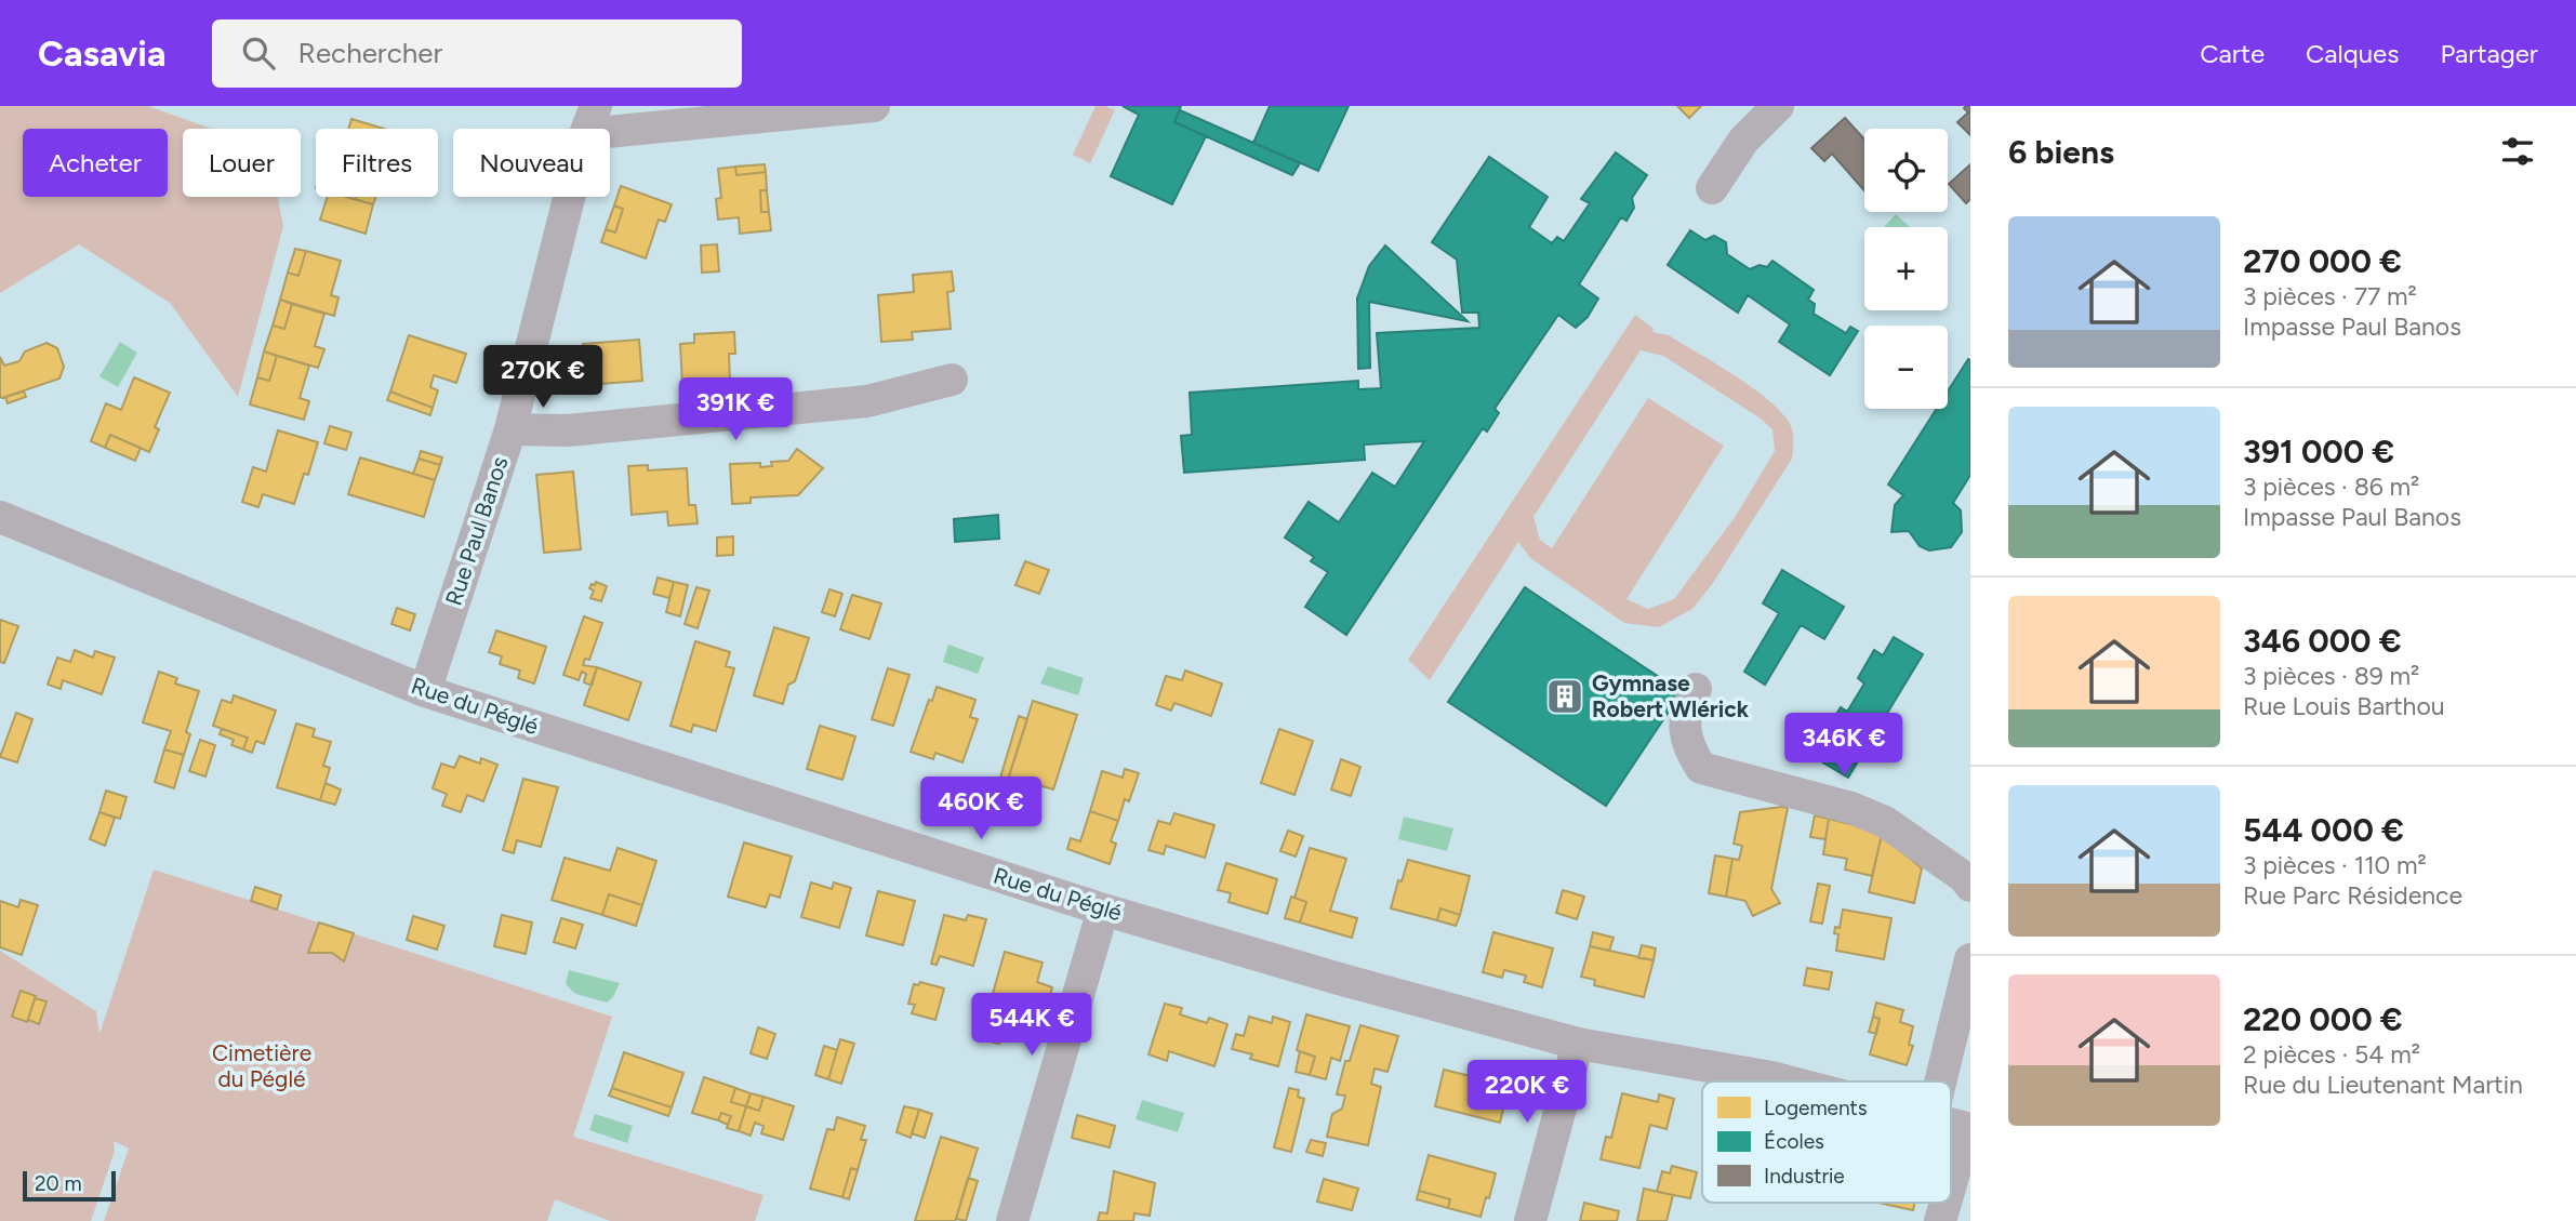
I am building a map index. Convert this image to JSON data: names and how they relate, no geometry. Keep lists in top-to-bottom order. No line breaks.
{"streets":{"street":["Rue Paul Banos","Rue du Péglé"]},"crossings":[["Rue Paul Banos","Rue du Péglé"]],"parks":["Cimetière du Péglé"],"places":{"building":["Gymnase Robert Wlérick"]},"legend":["Logements","Écoles","Industrie"],"scale_bar":"20 m","page":{"header":"Casavia","search":"Rechercher","nav":["Carte","Calques","Partager"],"heading":"6 biens","map_buttons":["+","−"],"chip":["Acheter","Louer","Filtres","Nouveau"],"list":[{"name":"270 000 €","note":"3 pièces · 77 m² · Impasse Paul Banos"},{"name":"391 000 €","note":"3 pièces · 86 m² · Impasse Paul Banos"},{"name":"346 000 €","note":"3 pièces · 89 m² · Rue Louis Barthou"},{"name":"544 000 €","note":"3 pièces · 110 m² · Rue Parc Résidence"},{"name":"220 000 €","note":"2 pièces · 54 m² · Rue du Lieutenant Martin"}],"price":["270K €","391K €","346K €","460K €","544K €","220K €"],"scale":"20 m"}}
